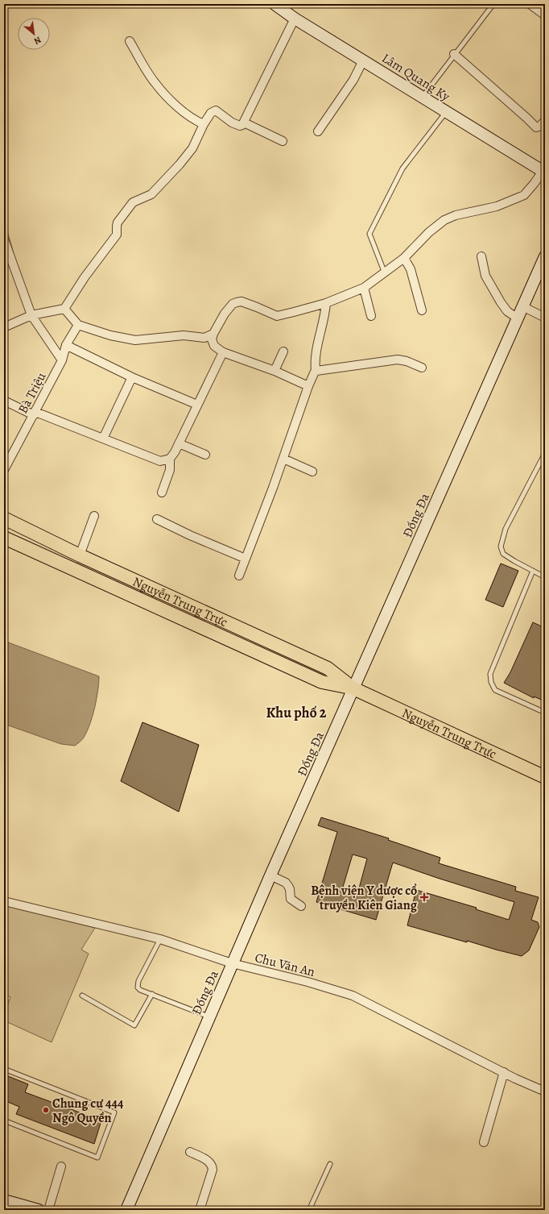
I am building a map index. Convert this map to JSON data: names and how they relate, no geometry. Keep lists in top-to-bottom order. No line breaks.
{"streets":{"main road":["Nguyễn Trung Trực"],"street":["Lâm Quang Ky","Bà Triệu","Đống Đa","Chu Văn An"]},"crossings":[["Đống Đa","Nguyễn Trung Trực"],["Đống Đa","Chu Văn An"]],"districts":["Khu phố 2"],"places":{"health":["Bệnh viện Y dược cổ truyền Kiên Giang"],"other":["Chung cư 444 Ngô Quyền"]},"north":"bottom right"}
